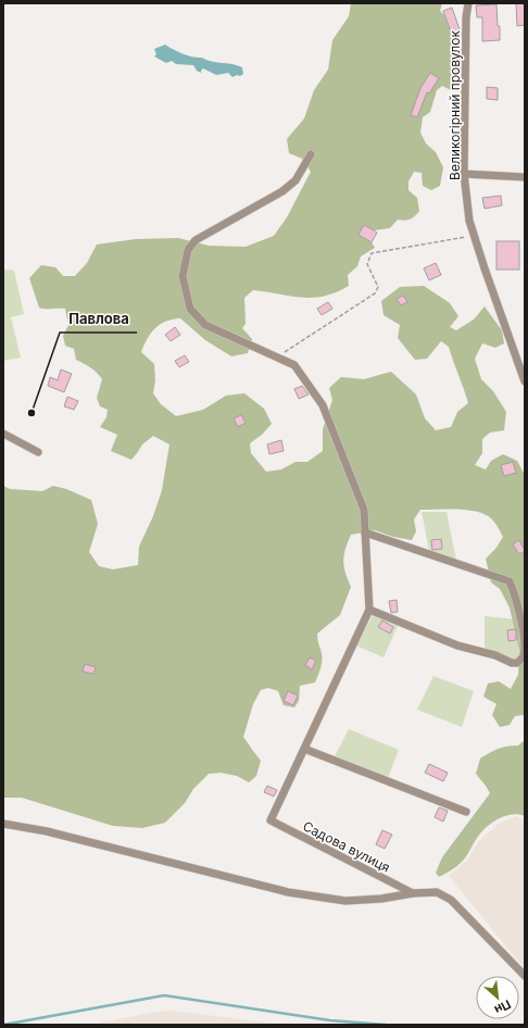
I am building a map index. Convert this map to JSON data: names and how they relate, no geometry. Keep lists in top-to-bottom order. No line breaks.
{"streets":{"street":["Великогірний провулок","Садова вулиця"]},"places":["Павлова"],"north":"bottom right"}
